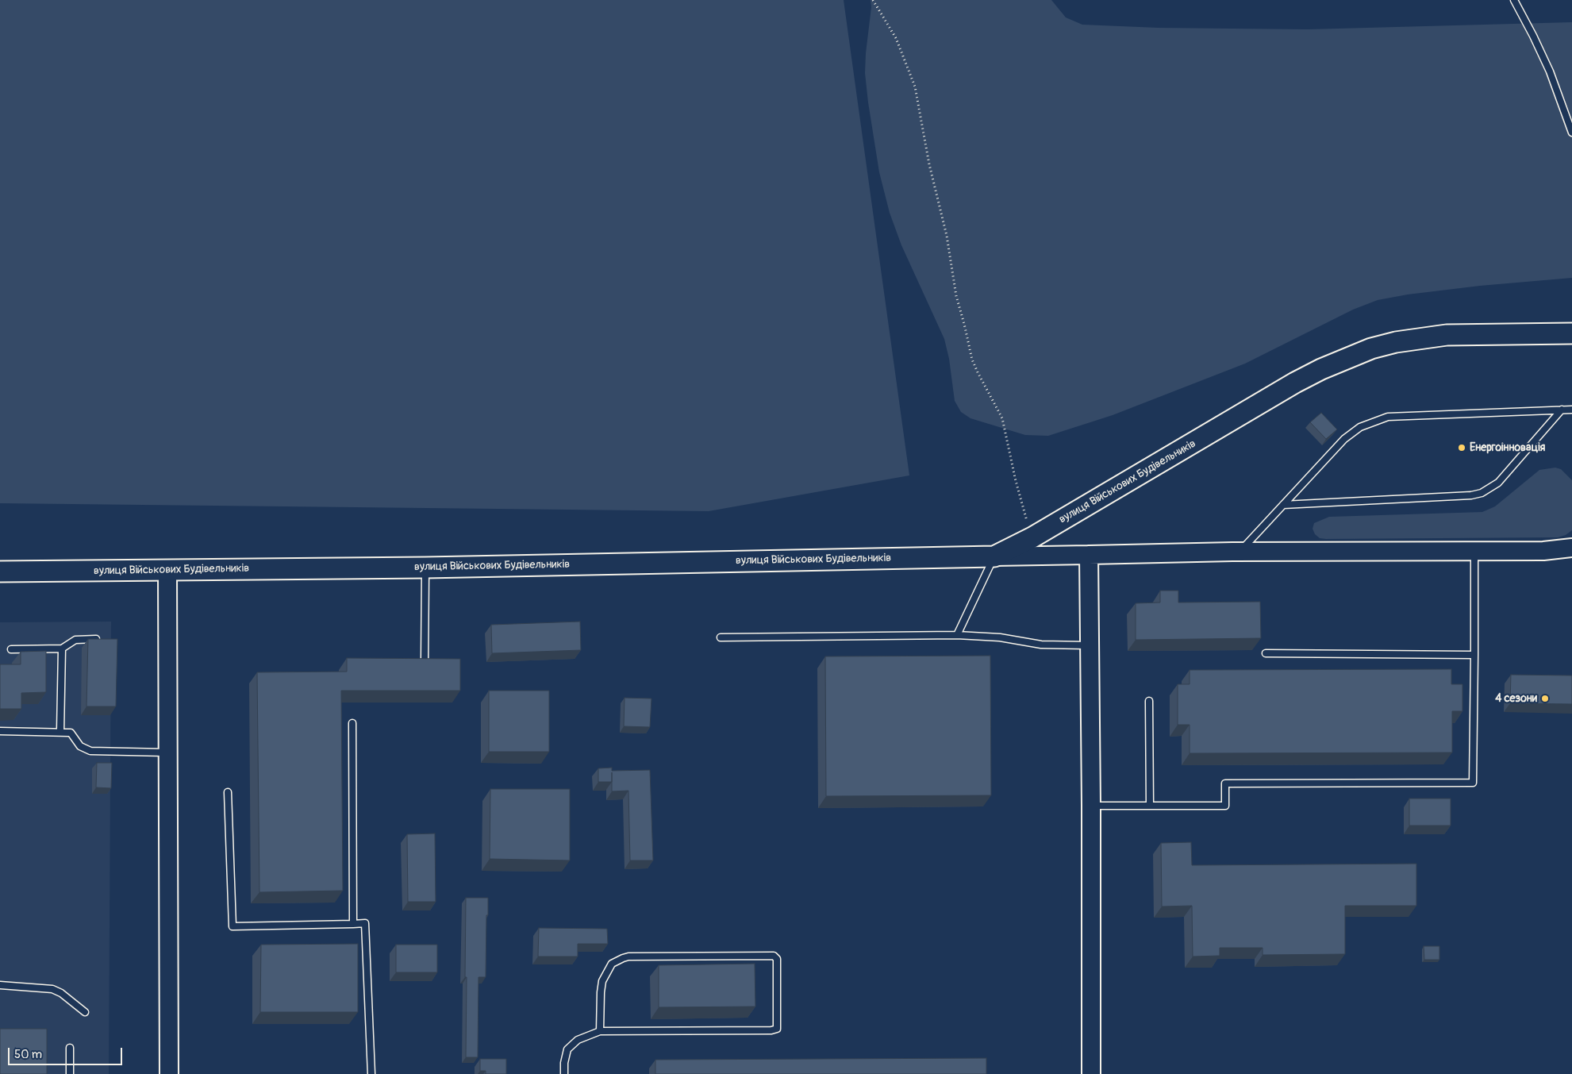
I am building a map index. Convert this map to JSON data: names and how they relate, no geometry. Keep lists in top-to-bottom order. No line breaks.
{"streets":{"main road":["вулиця Військових Будівельників"]},"places":["Енергоінновація","4 сезони"],"scale_bar":"50 m"}
